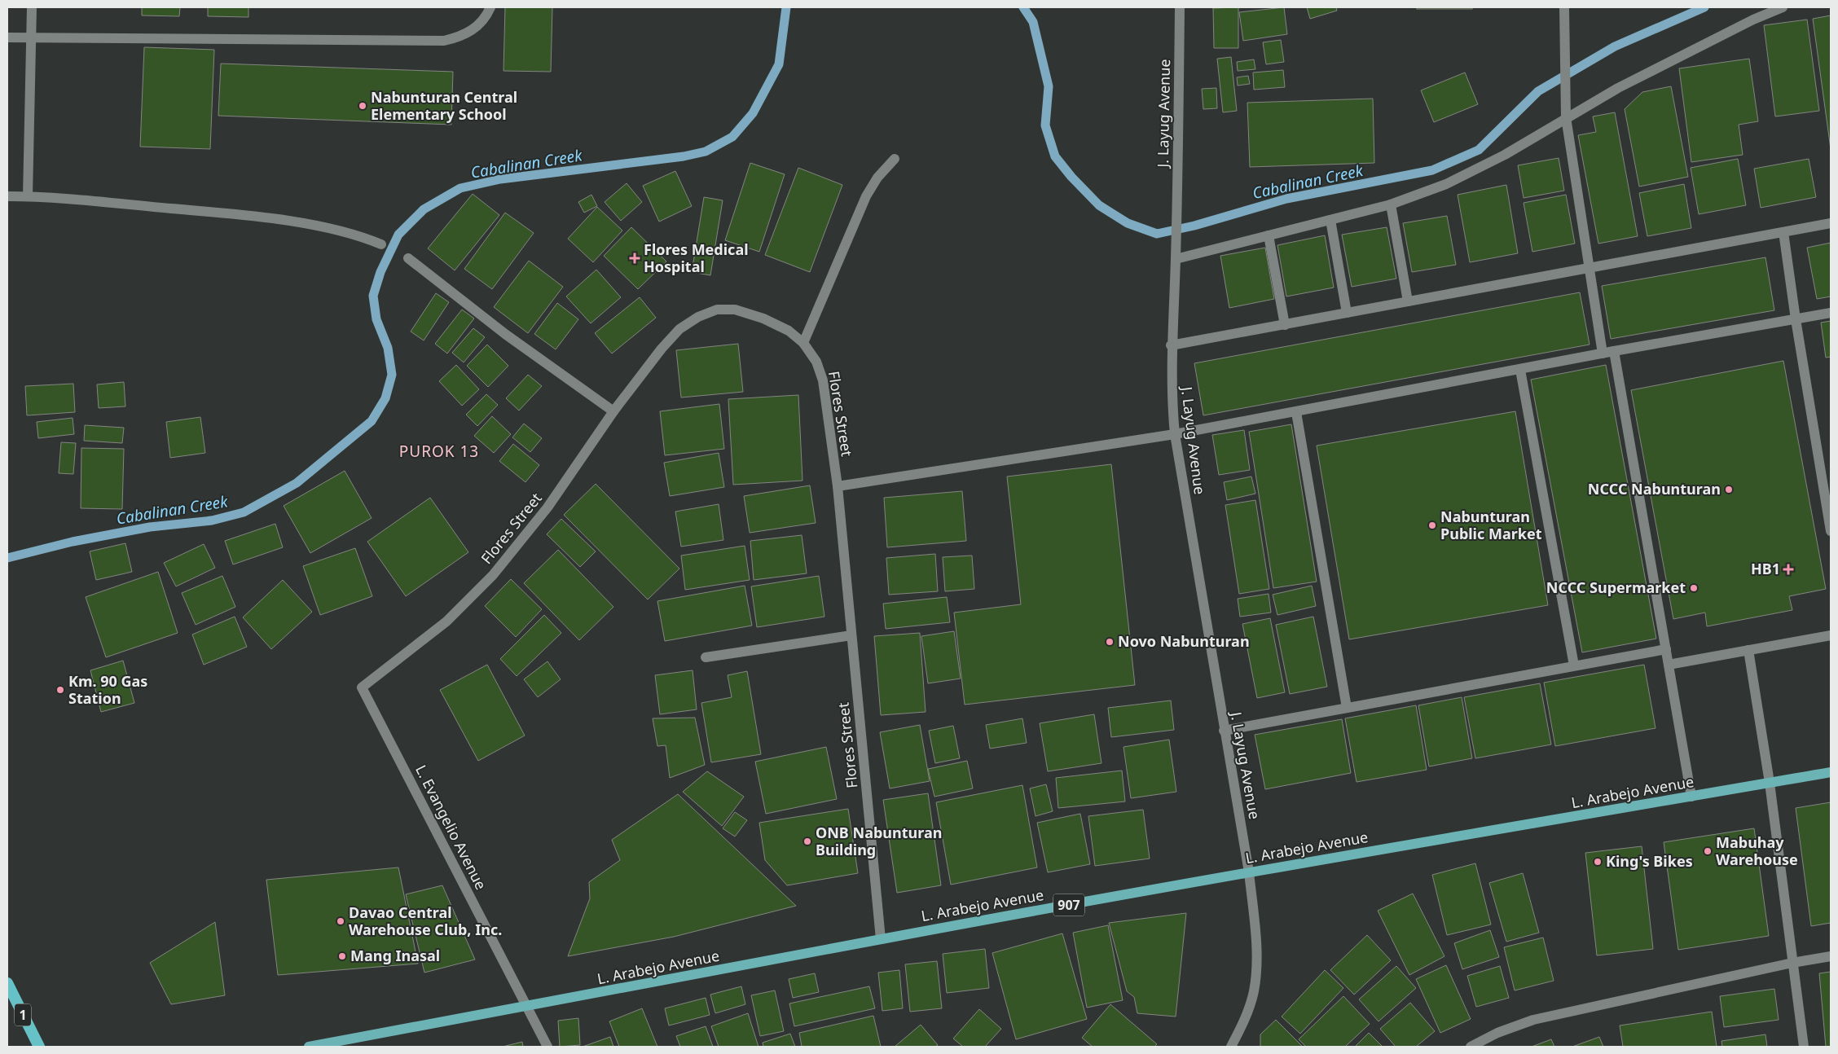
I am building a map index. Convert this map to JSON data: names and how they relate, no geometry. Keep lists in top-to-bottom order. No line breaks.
{"streets":{"highway":["1"],"main road":["L. Arabejo Avenue","907"],"street":["J. Layug Avenue","Flores Street","L. Evangelio Avenue"]},"crossings":[["J. Layug Avenue","L. Arabejo Avenue"],["Flores Street","L. Arabejo Avenue"],["Flores Street","L. Evangelio Avenue"],["L. Arabejo Avenue","L. Evangelio Avenue"]],"districts":["PUROK 13"],"water":["Cabalinan Creek"],"places":{"other":["Nabunturan Central Elementary School","NCCC Nabunturan","Nabunturan Public Market","NCCC Supermarket","Novo Nabunturan","Km. 90 Gas Station","ONB Nabunturan Building","Mabuhay Warehouse","King's Bikes","Davao Central Warehouse Club, Inc.","Mang Inasal"],"health":["Flores Medical Hospital","HB1"]}}
